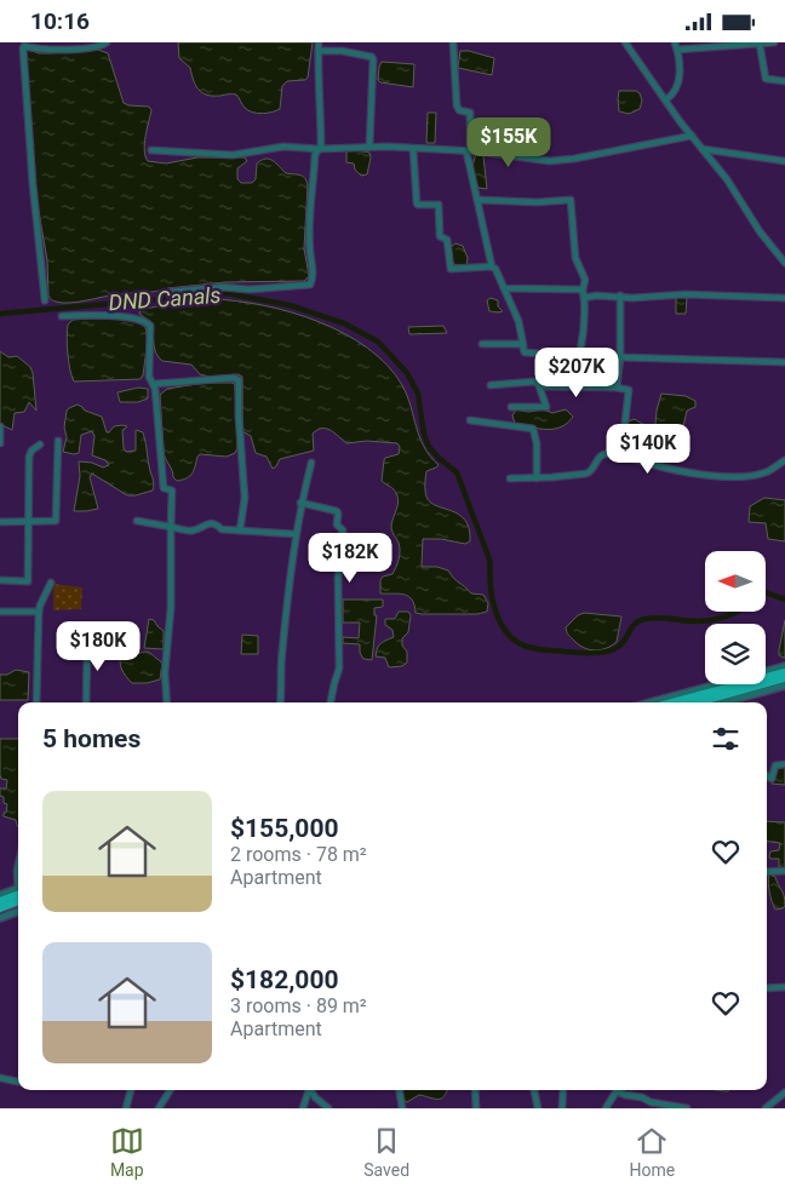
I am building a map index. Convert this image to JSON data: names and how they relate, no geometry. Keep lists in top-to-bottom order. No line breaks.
{"water":["DND Canals"],"north":"left","page":{"status":"10:16","price":["$155K","$207K","$140K","$182K","$180K"],"heading":"5 homes","list":[{"name":"$155,000","note":"2 rooms · 78 m² · Apartment"},{"name":"$182,000","note":"3 rooms · 89 m² · Apartment"}],"tabs":["Map","Saved","Home"]}}
